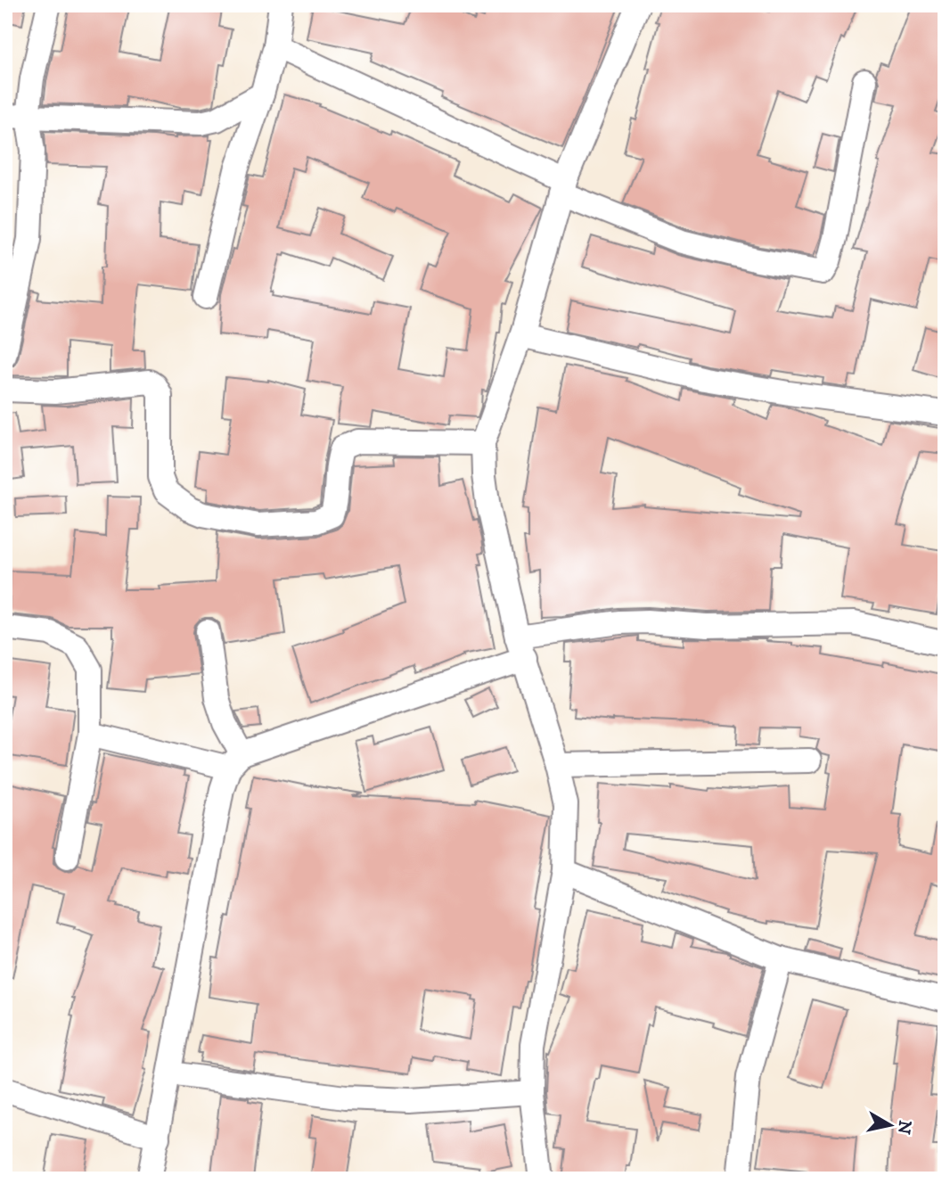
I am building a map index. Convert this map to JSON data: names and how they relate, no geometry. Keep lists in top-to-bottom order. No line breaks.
{"north":"right"}
